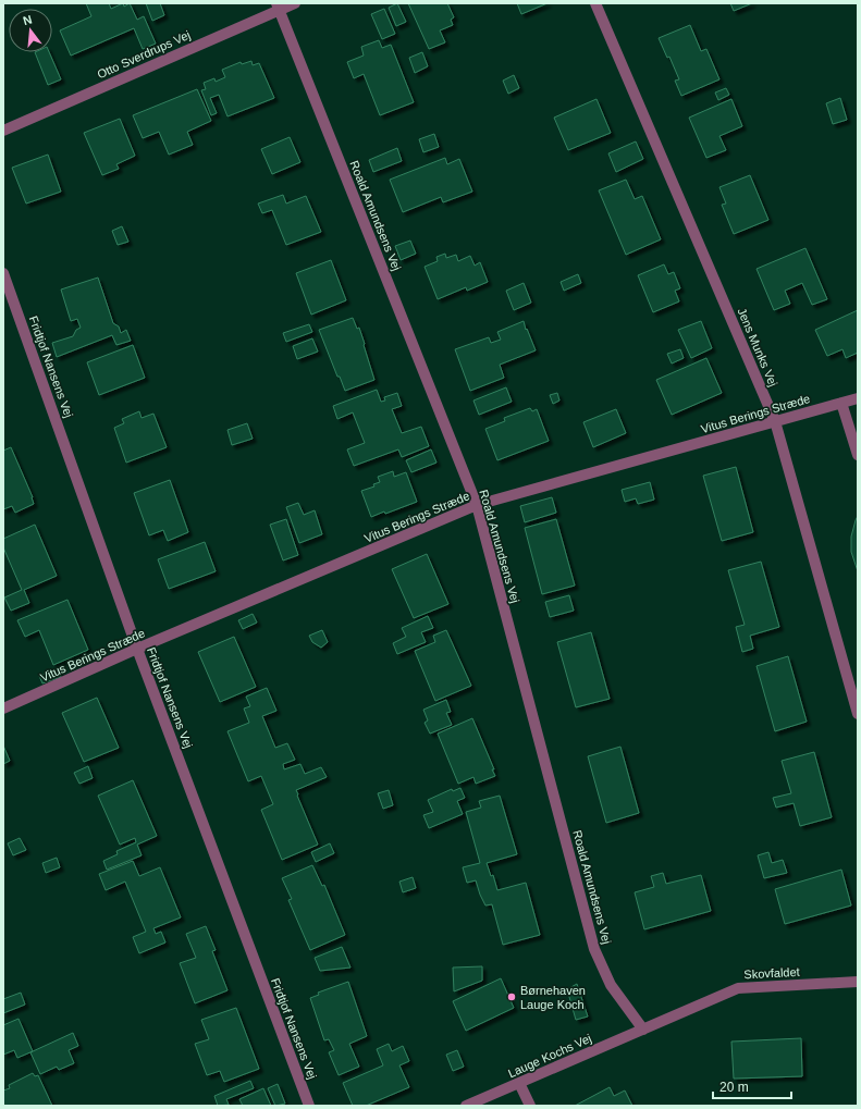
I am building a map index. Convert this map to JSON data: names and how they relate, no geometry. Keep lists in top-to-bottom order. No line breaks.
{"streets":{"street":["Otto Sverdrups Vej","Roald Amundsens Vej","Jens Munks Vej","Fridtjof Nansens Vej","Vitus Berings Stræde","Skovfaldet","Lauge Kochs Vej"]},"crossings":[["Otto Sverdrups Vej","Roald Amundsens Vej"],["Roald Amundsens Vej","Vitus Berings Stræde"],["Roald Amundsens Vej","Skovfaldet"],["Roald Amundsens Vej","Lauge Kochs Vej"],["Jens Munks Vej","Vitus Berings Stræde"],["Fridtjof Nansens Vej","Vitus Berings Stræde"],["Skovfaldet","Lauge Kochs Vej"]],"places":["Børnehaven Lauge Koch"],"scale_bar":"20 m","north":"top"}
